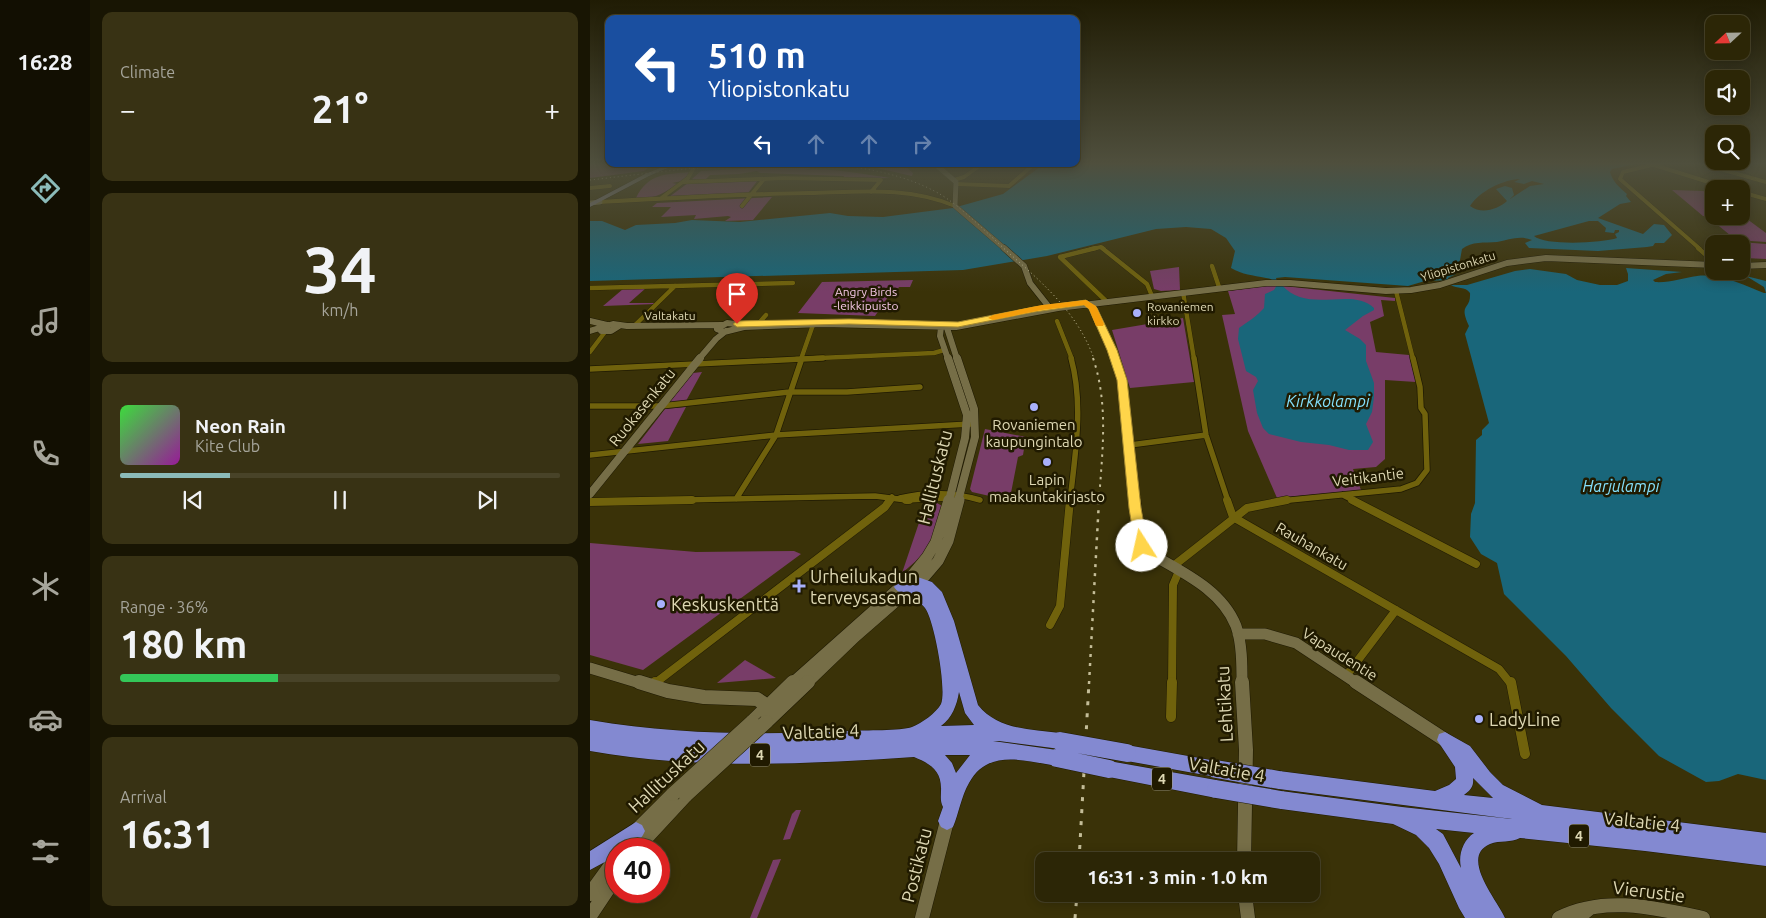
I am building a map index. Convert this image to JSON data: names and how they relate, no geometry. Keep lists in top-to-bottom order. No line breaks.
{"streets":{"highway":["Valtatie 4","4"],"street":["Yliopistonkatu","Valtakatu","Ruokasenkatu","Hallituskatu","Veitikantie","Rauhankatu","Vapaudentie","Lehtikatu","Postikatu","Vierustie"]},"crossings":[["Yliopistonkatu","Valtakatu"],["Yliopistonkatu","Veitikantie"],["Valtakatu","Ruokasenkatu"],["Valtakatu","Hallituskatu"],["Veitikantie","Rauhankatu"],["Vapaudentie","Lehtikatu"]],"water":["Kirkkolampi","Harjulampi"],"parks":["Angry Birds -leikkipuisto"],"places":{"other":["Rovaniemen kirkko","Rovaniemen kaupungintalo","Lapin maakuntakirjasto","Keskuskenttä","LadyLine"],"health":["Urheilukadun terveysasema"]},"north":"left","page":{"tabs":"16:28","tile":["Climate",["34","km/h"],["Range · 36%","180 km"],["Arrival","16:31"]],"map_buttons":["+","−"],"turn":["510 m","Yliopistonkatu"],"heat":["−","21°","+"],"song":["Neon Rain","Kite Club"],"limit":"40","trip":"16:31 · 3 min · 1.0 km"}}
